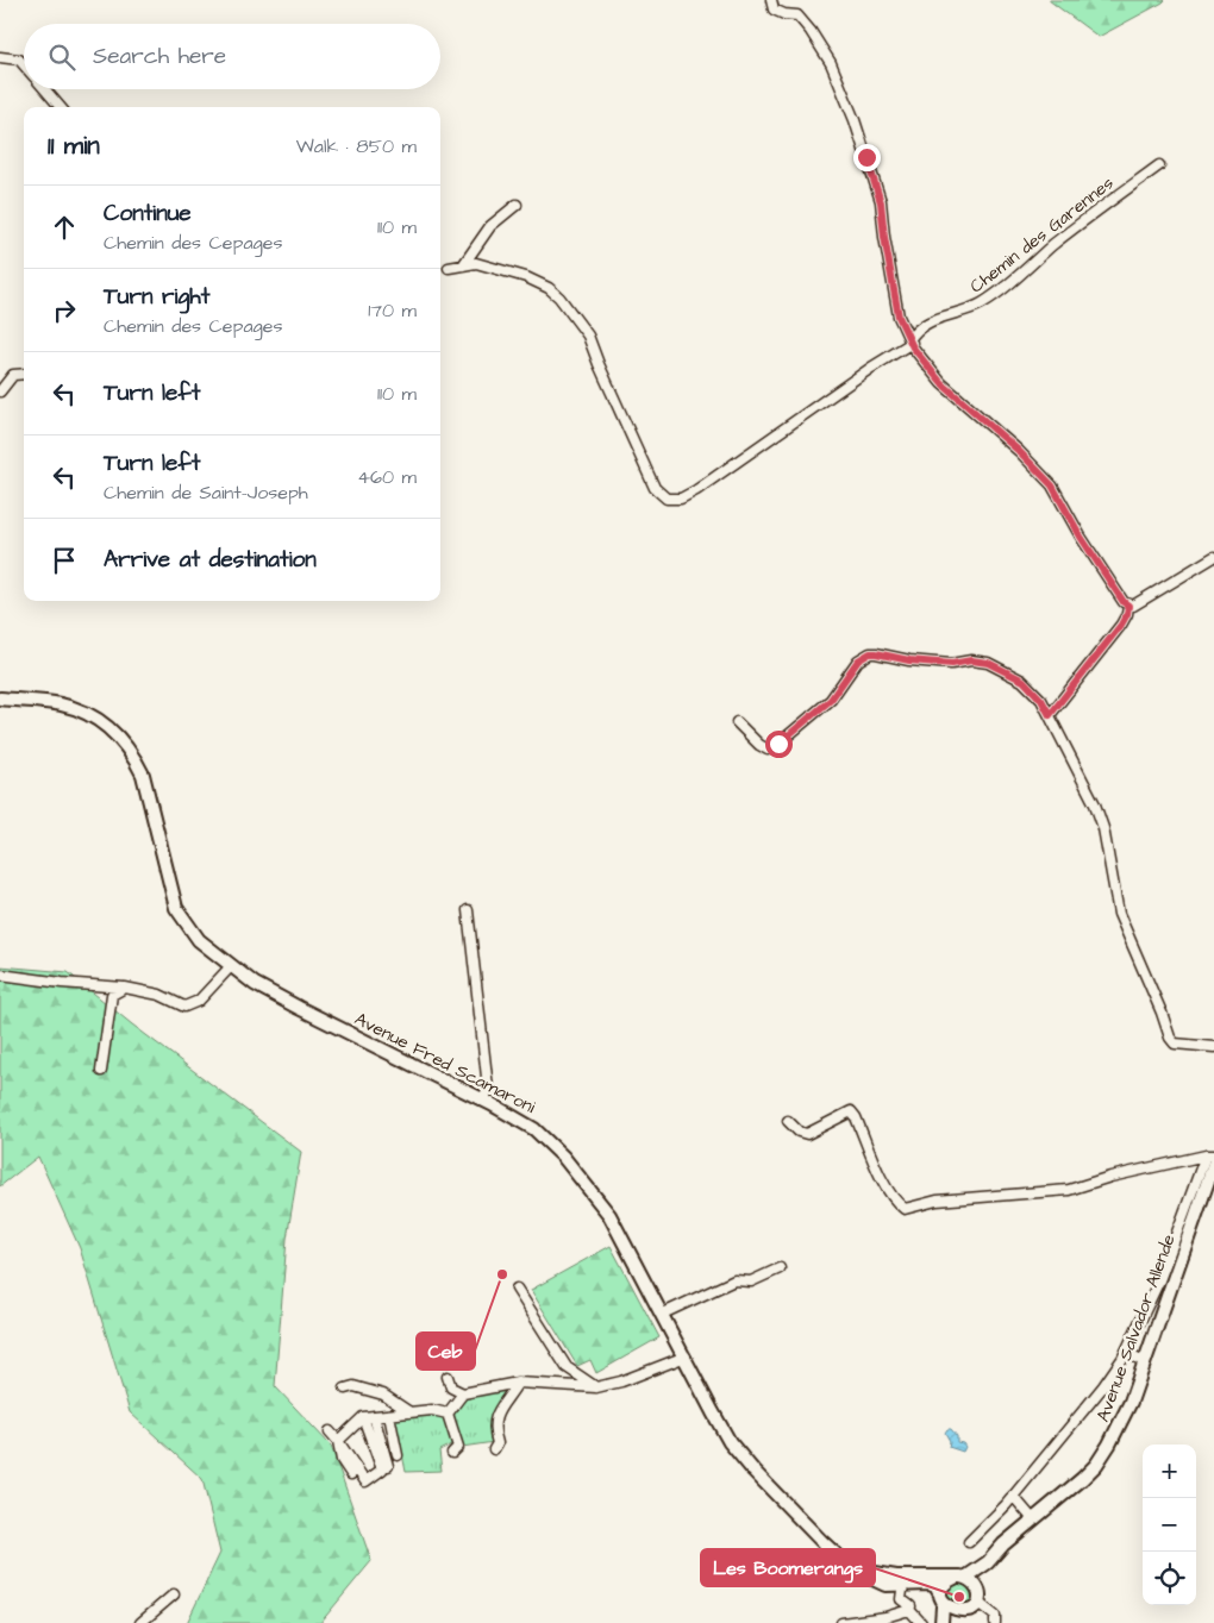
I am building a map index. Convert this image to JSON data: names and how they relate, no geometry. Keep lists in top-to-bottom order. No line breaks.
{"streets":{"main road":["Avenue Fred Scamaroni","Avenue Salvador Allende"],"street":["Chemin des Garennes"]},"crossings":[["Avenue Fred Scamaroni","Avenue Salvador Allende"]],"places":["Ceb","Les Boomerangs"],"page":{"search":"Search here","heading":["11 min","Walk · 850 m"],"list":[["Continue","Chemin des Cepages","110 m"],["Turn right","Chemin des Cepages","170 m"],["Turn left","110 m"],["Turn left","Chemin de Saint-Joseph","460 m"],"Arrive at destination"],"map_buttons":["+","−"]}}
